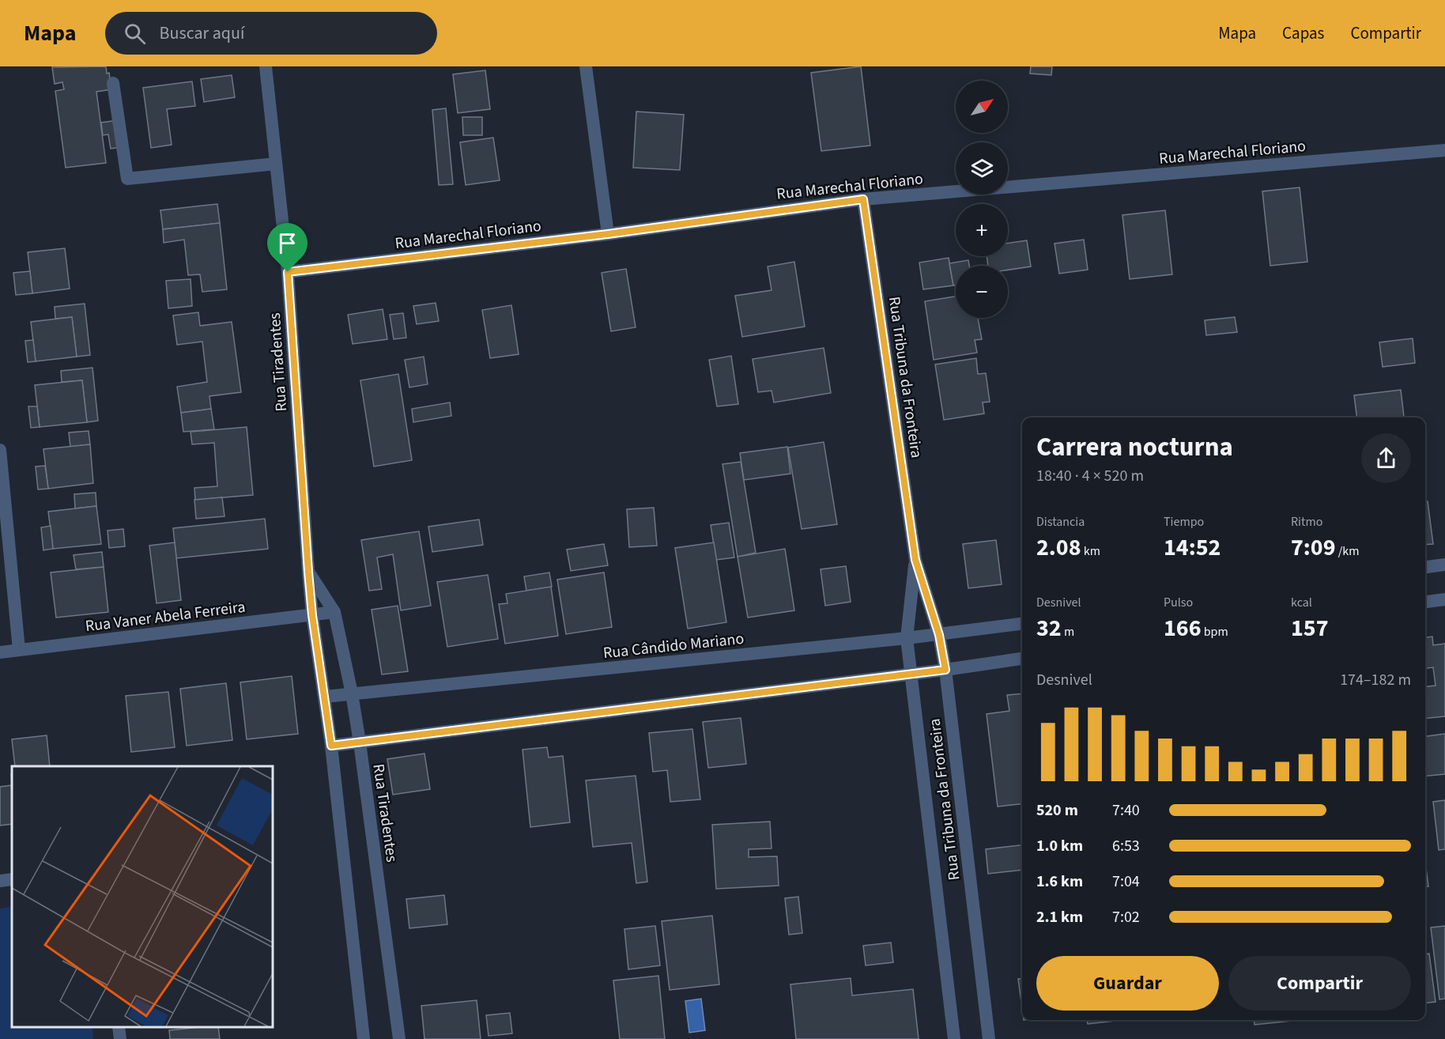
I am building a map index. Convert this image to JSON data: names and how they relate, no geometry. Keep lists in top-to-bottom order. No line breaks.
{"streets":{"street":["Rua Marechal Floriano","Rua Tiradentes","Rua Tribuna da Fronteira","Rua Vaner Abela Ferreira","Rua Cândido Mariano"]},"crossings":[["Rua Marechal Floriano","Rua Tiradentes"],["Rua Marechal Floriano","Rua Tribuna da Fronteira"],["Rua Tiradentes","Rua Vaner Abela Ferreira"],["Rua Tiradentes","Rua Cândido Mariano"],["Rua Tribuna da Fronteira","Rua Cândido Mariano"]],"north":"top right","page":{"header":"Mapa","search":"Buscar aquí","nav":["Mapa","Capas","Compartir"],"map_buttons":["+","−"],"heading":["Carrera nocturna","18:40 · 4 × 520 m"],"stats":[["Distancia","2.08 km"],["Tiempo","14:52"],["Ritmo","7:09 /km"],["Desnivel","32 m"],["Pulso","166 bpm"],["kcal","157"]],"chart":["Desnivel","174–182 m"],"list":[{"name":"520 m","note":"7:40"},{"name":"1.0 km","note":"6:53"},{"name":"1.6 km","note":"7:04"},{"name":"2.1 km","note":"7:02"}],"buttons":["Guardar","Compartir"]}}
